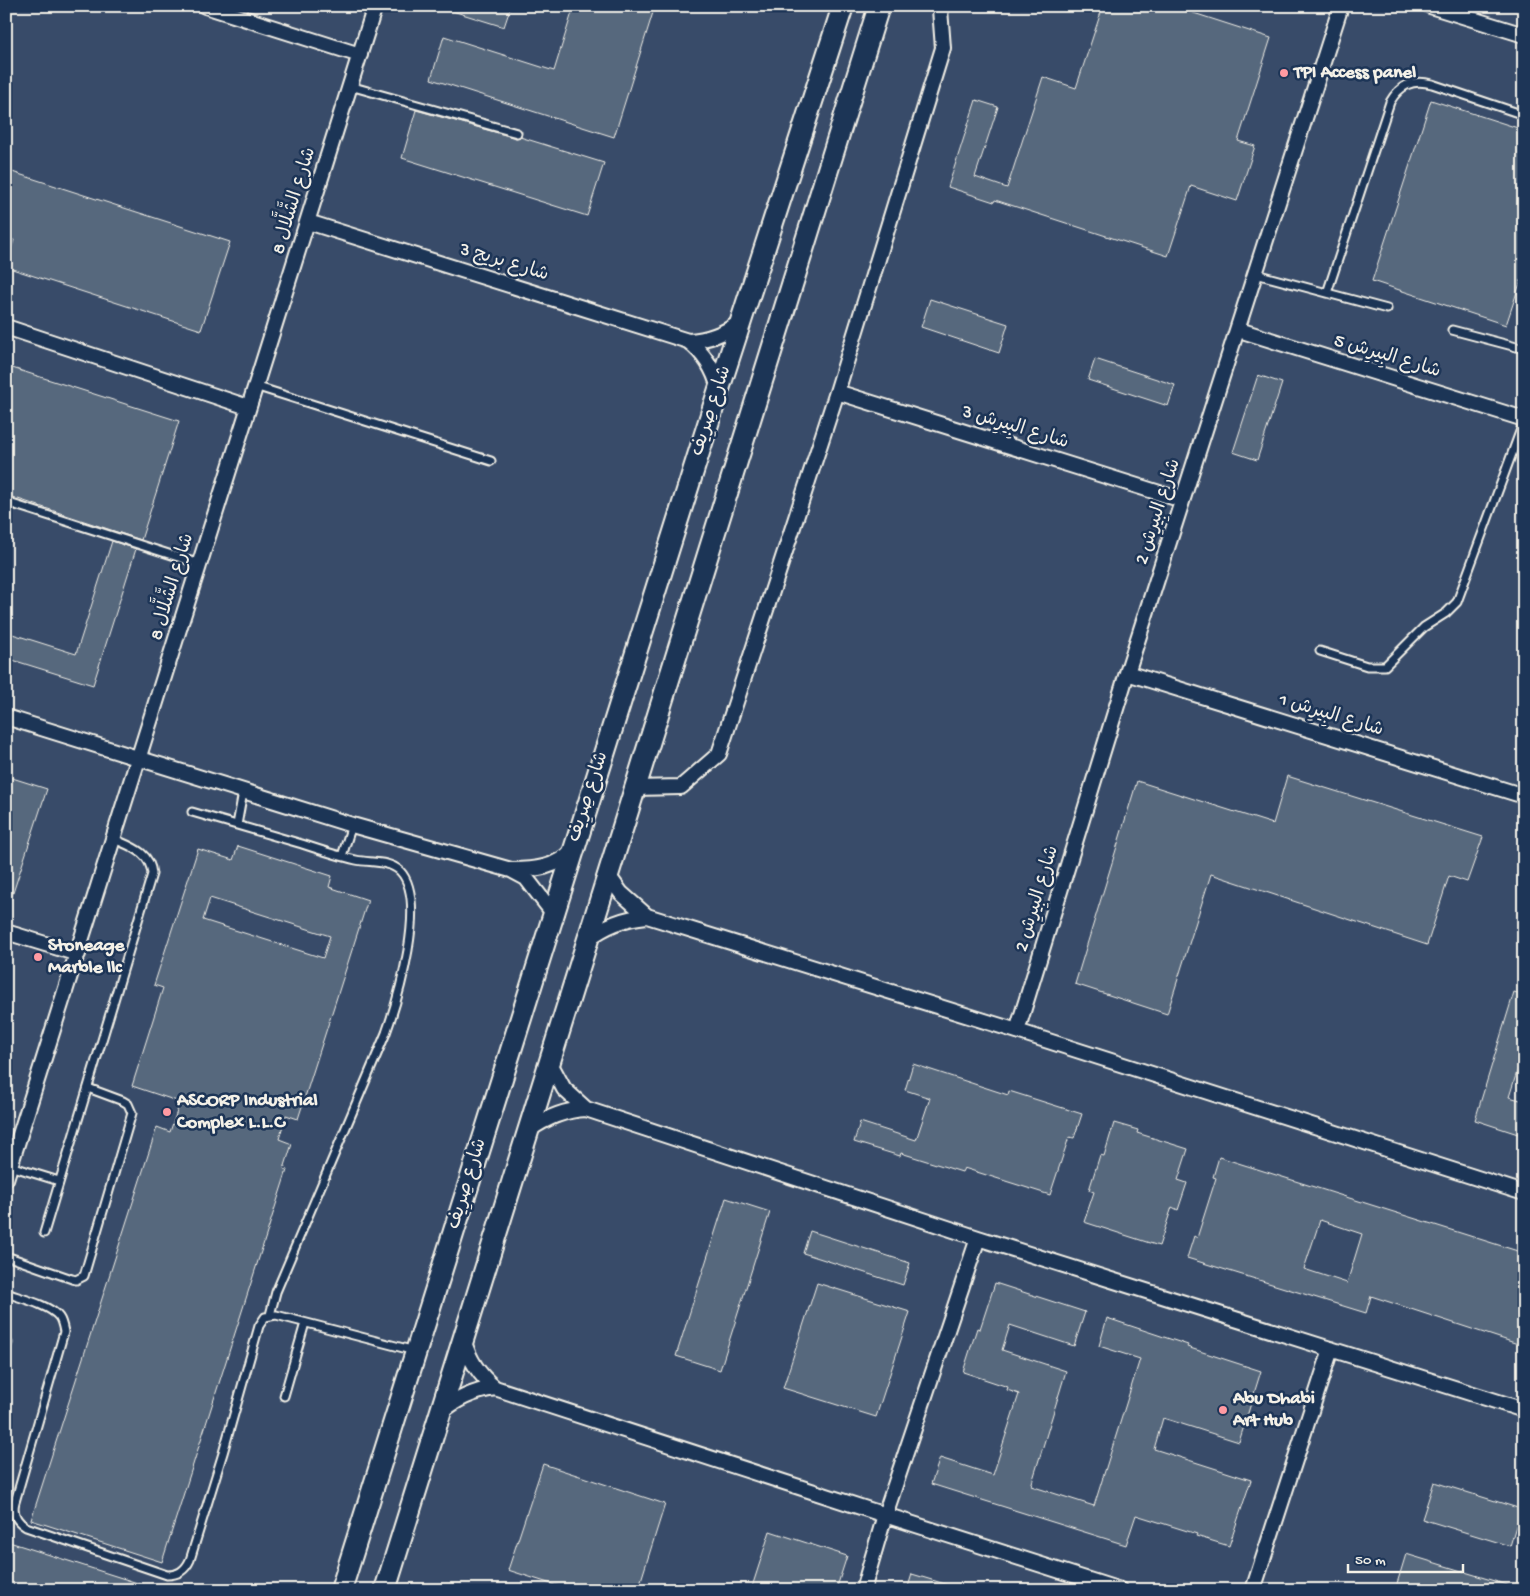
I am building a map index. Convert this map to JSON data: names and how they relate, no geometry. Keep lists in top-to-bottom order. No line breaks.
{"streets":{"main road":["شارع صِرِيف"],"street":["شارع الشَّلَّال 8","شارع بريج 3","شارع البِيرِش 5","شارع البِيرِش 3","شارع البِيرِش 2","شارع البِيرِش 1"]},"crossings":[["شارع الشَّلَّال 8","شارع بريج 3"],["شارع بريج 3","شارع صِرِيف"],["شارع البِيرِش 5","شارع البِيرِش 2"],["شارع البِيرِش 3","شارع البِيرِش 2"],["شارع البِيرِش 2","شارع البِيرِش 1"]],"places":["TPI Access panel","Stoneage Marble llc","ASCORP Industrial Complex L.L.C","Abu Dhabi Art Hub"],"scale_bar":"50 m"}
